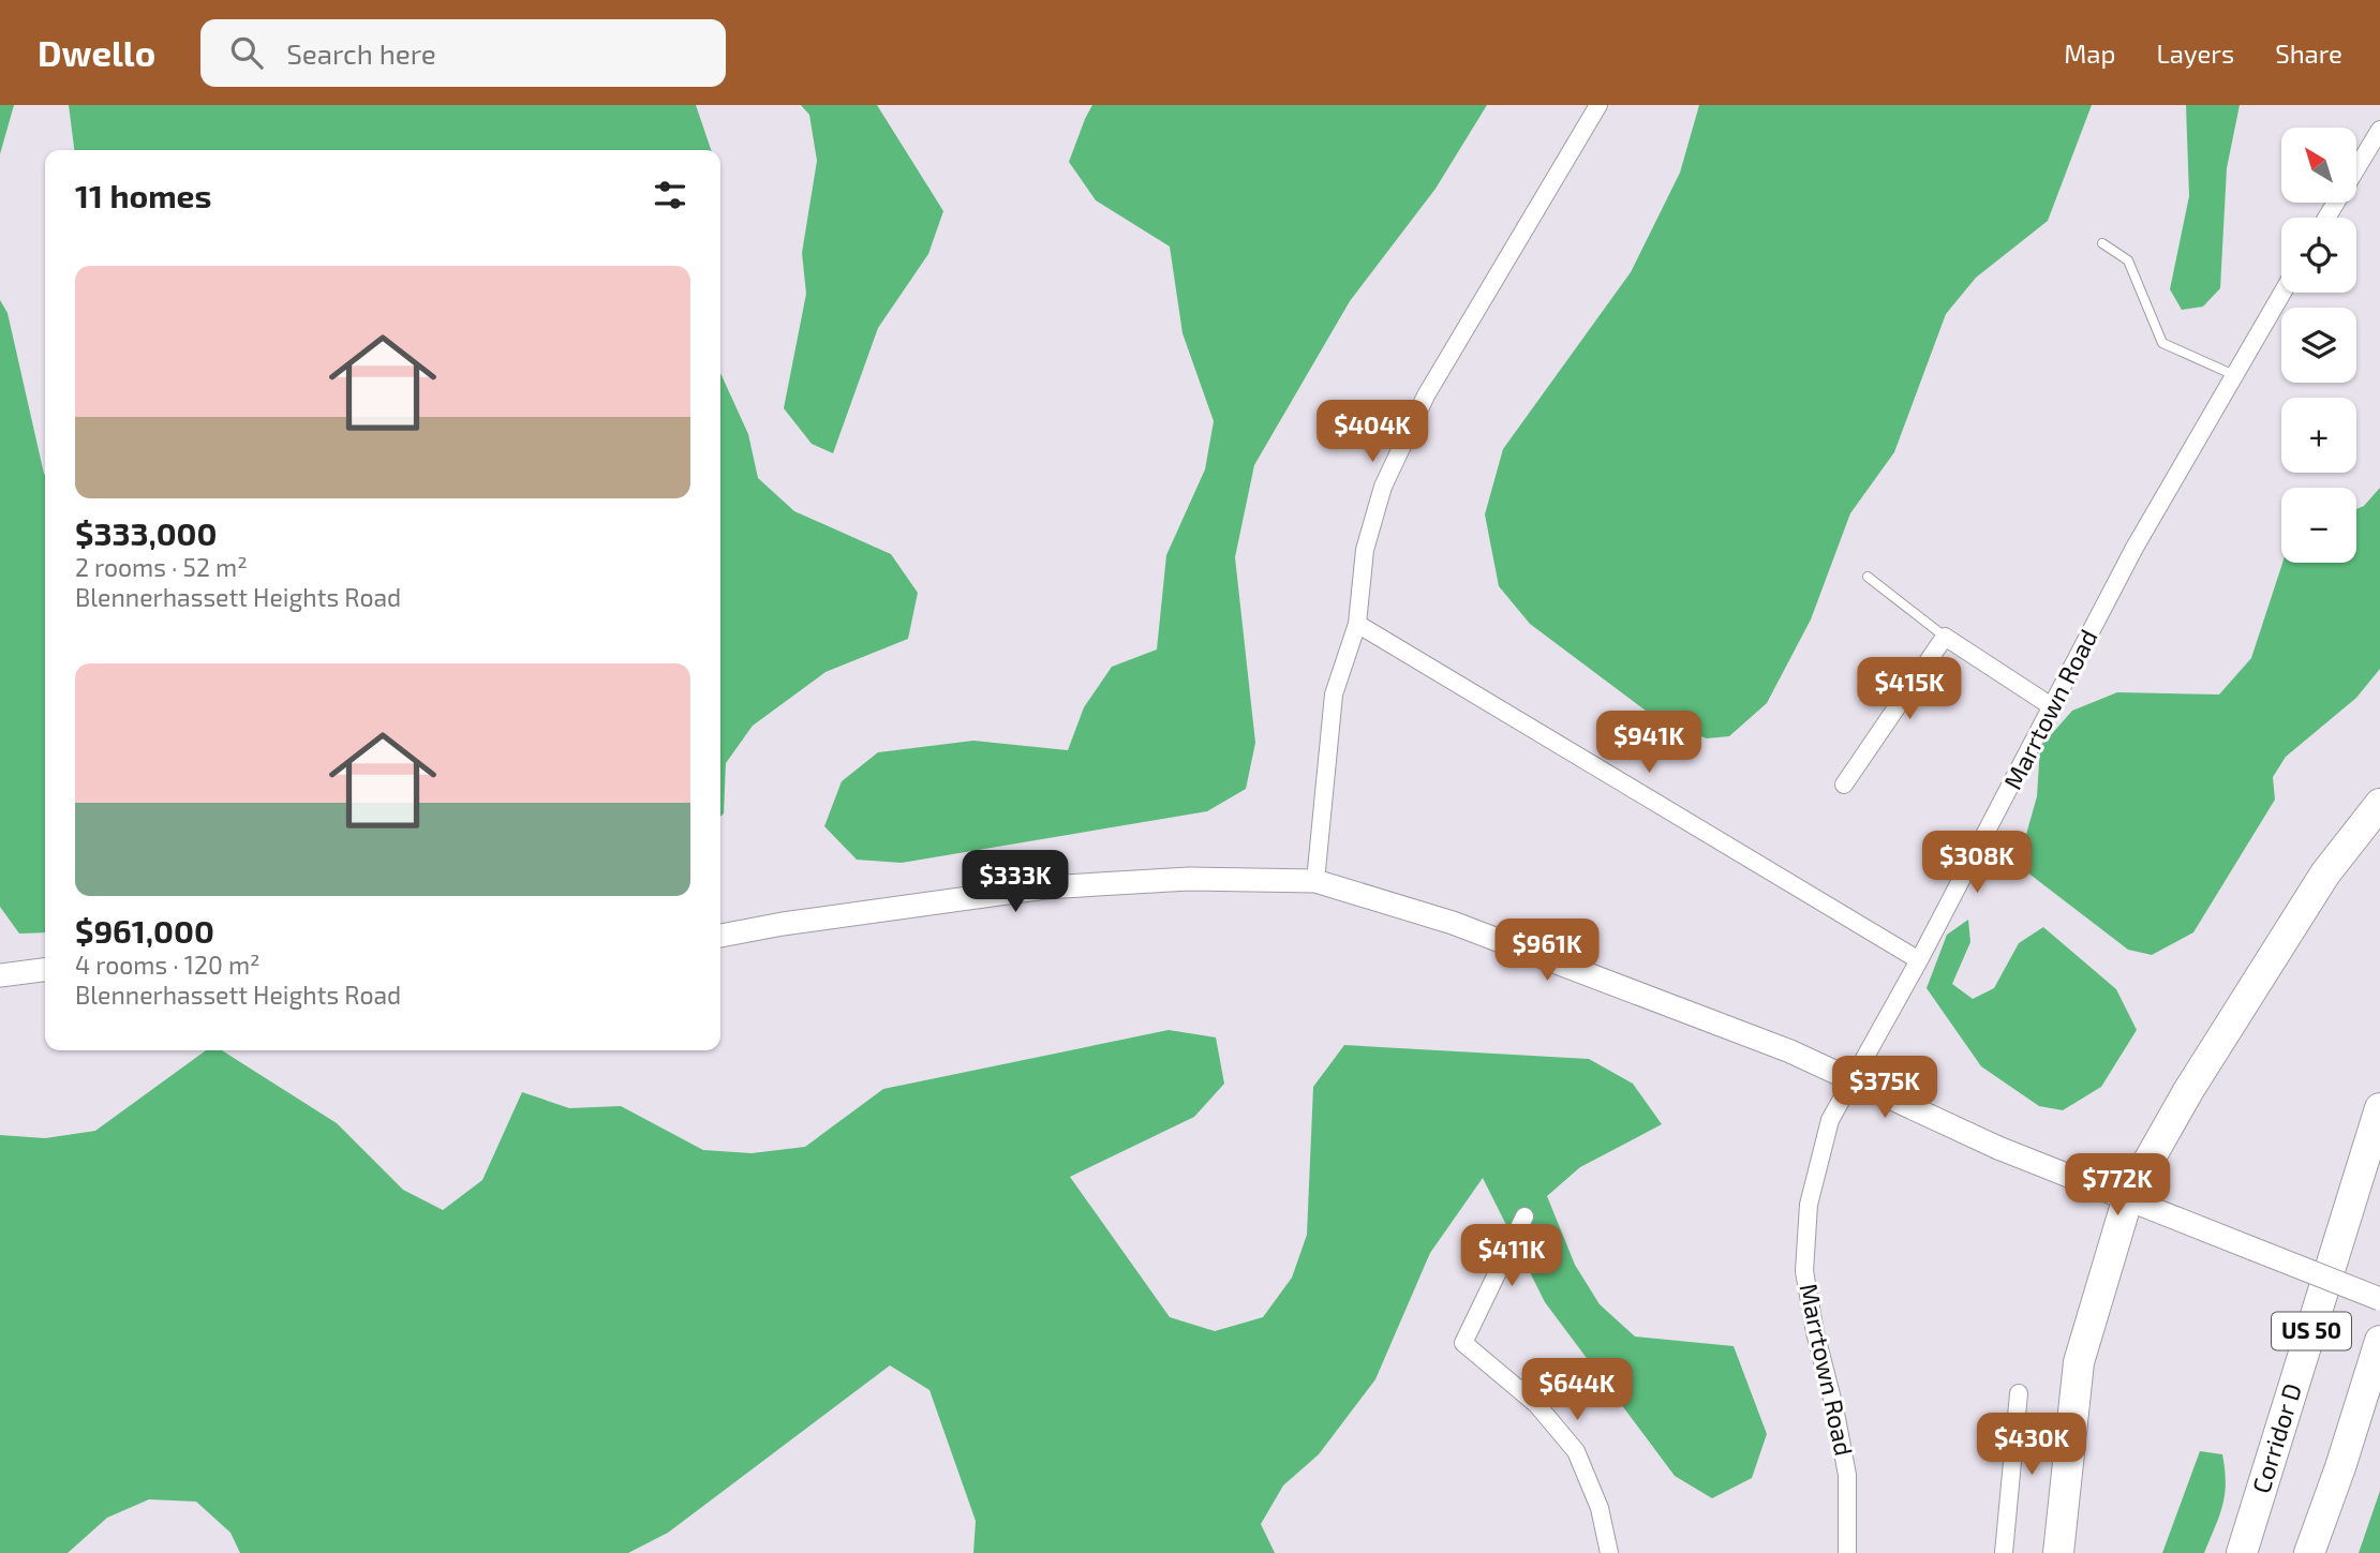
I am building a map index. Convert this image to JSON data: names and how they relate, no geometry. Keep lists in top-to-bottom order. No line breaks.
{"streets":{"highway":["US 50","Corridor D"],"street":["Marrtown Road"]},"north":"top left","page":{"header":"Dwello","search":"Search here","nav":["Map","Layers","Share"],"map_buttons":["+","−"],"heading":"11 homes","list":[{"name":"$333,000","note":"2 rooms · 52 m² · Blennerhassett Heights Road"},{"name":"$961,000","note":"4 rooms · 120 m² · Blennerhassett Heights Road"}],"price":["$404K","$415K","$941K","$308K","$333K","$961K","$375K","$772K","$411K","$644K","$430K"]}}
